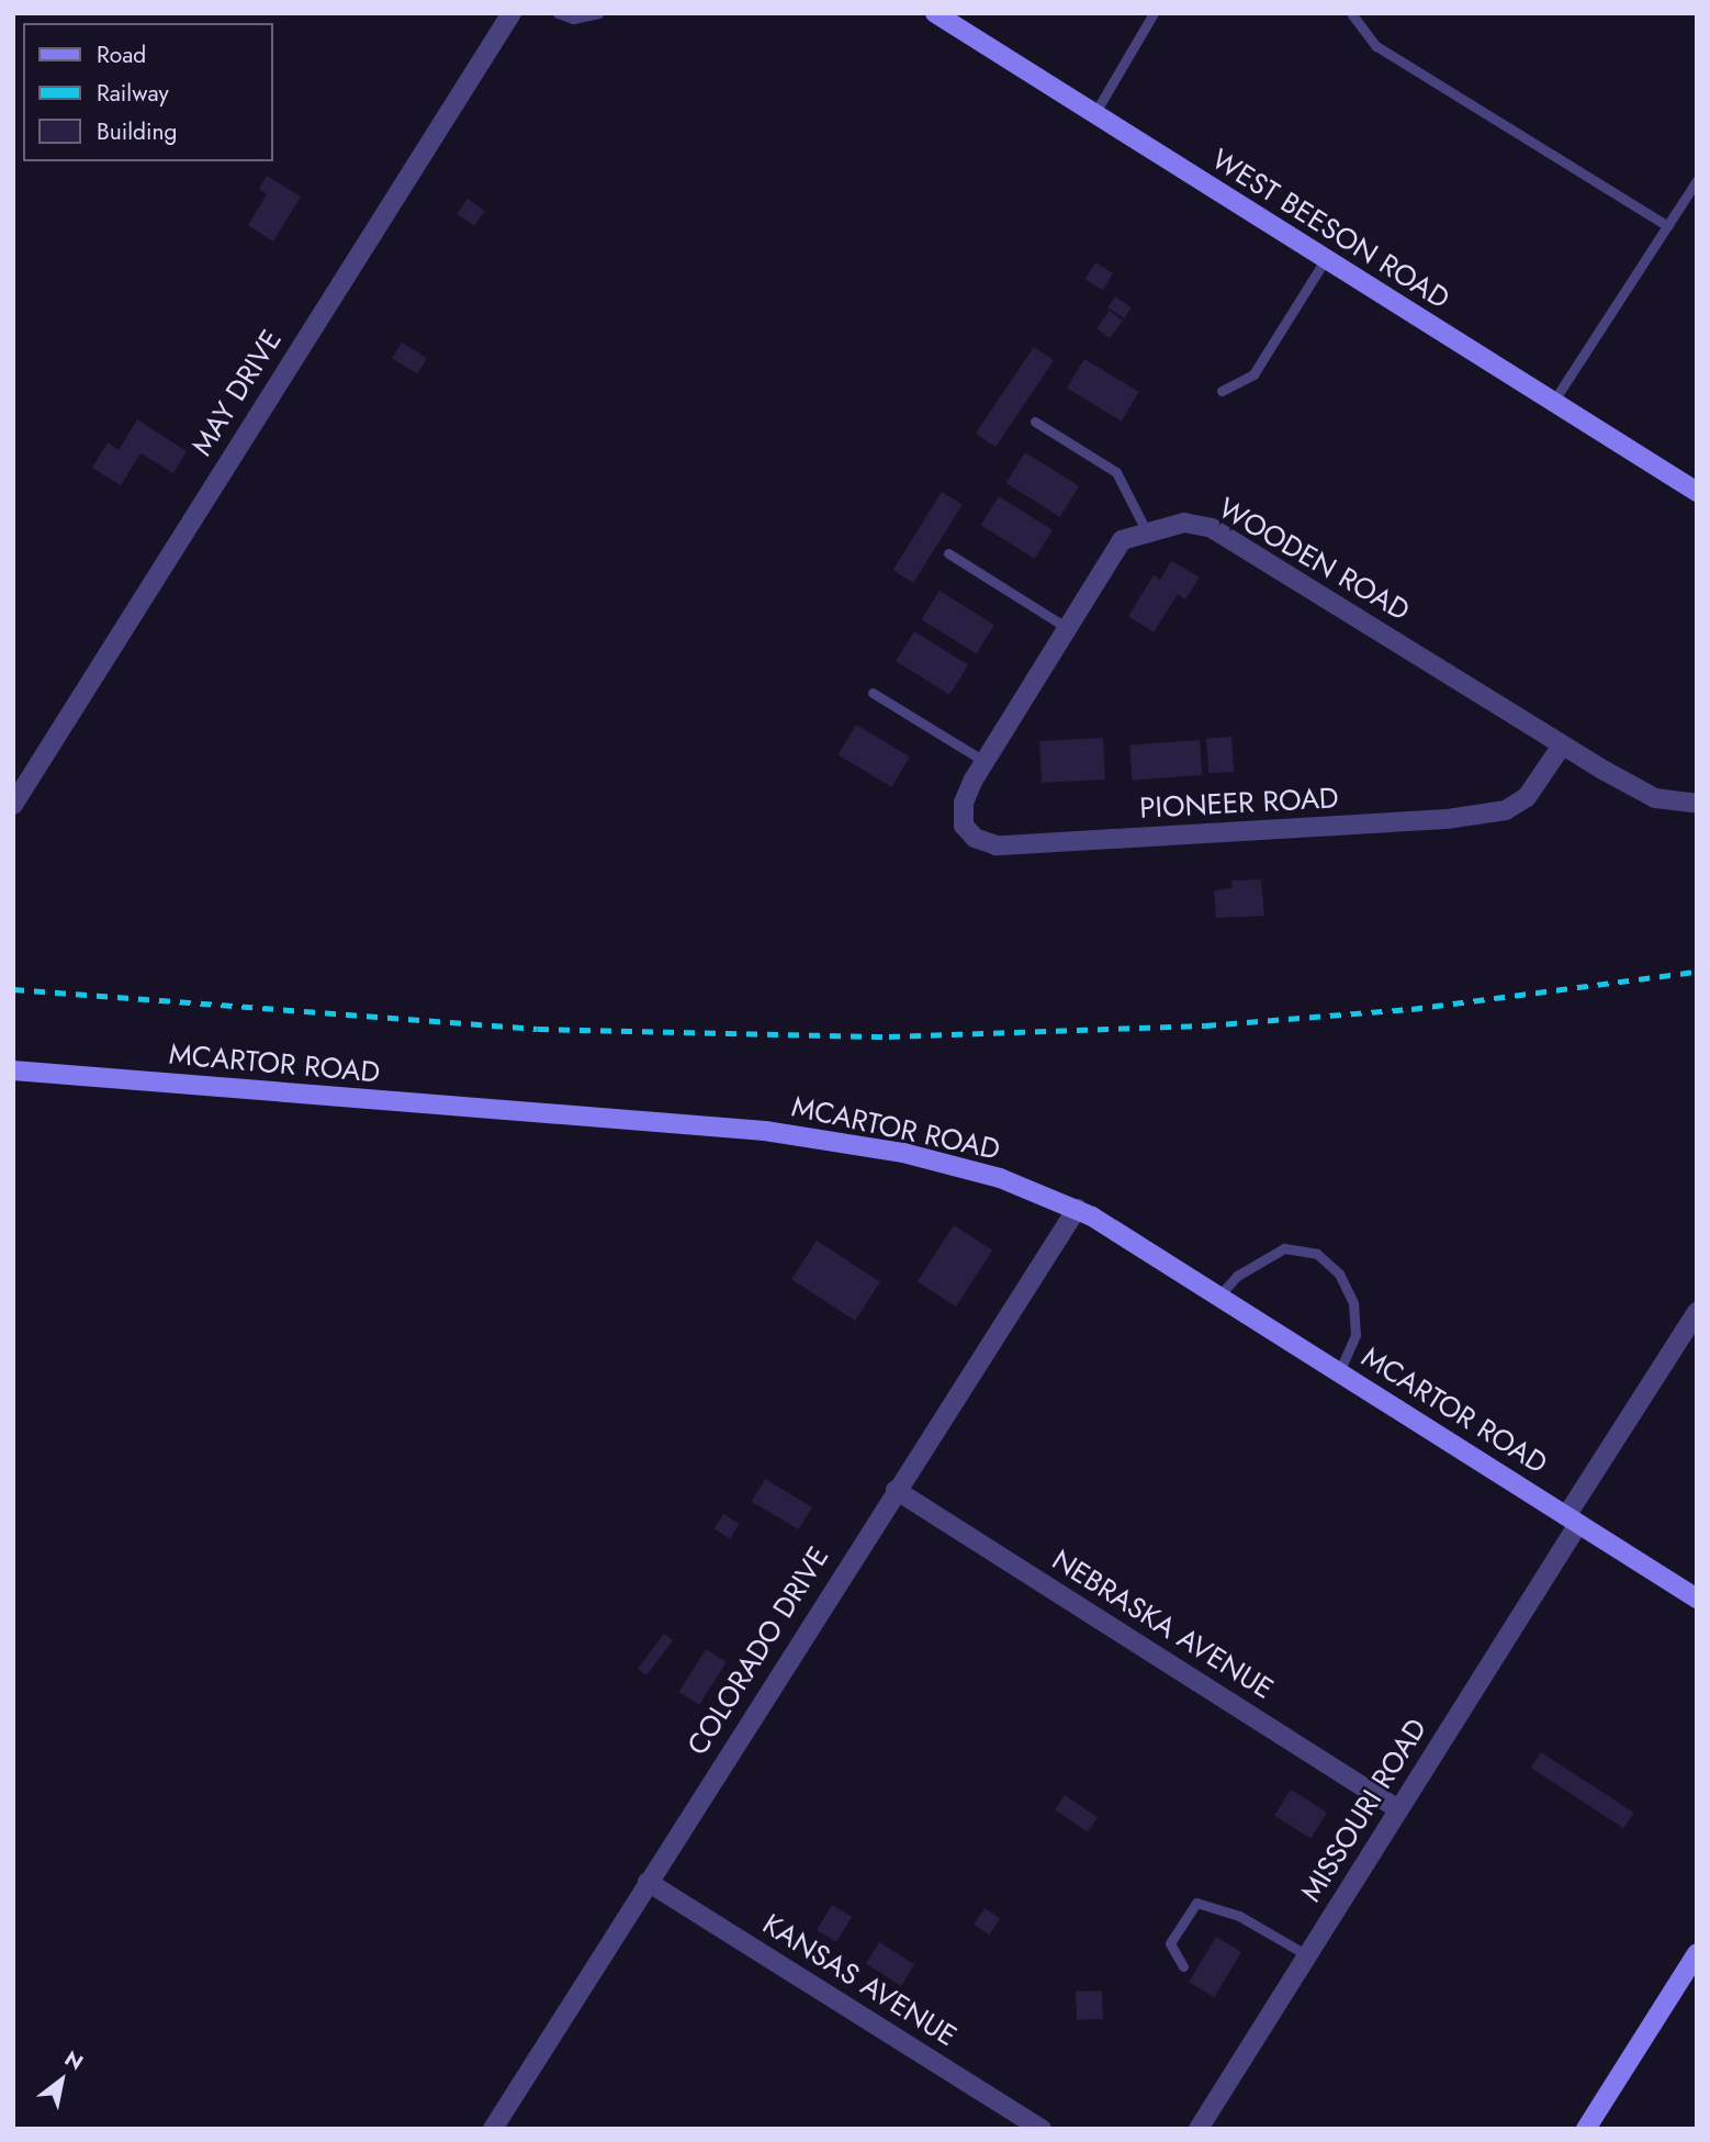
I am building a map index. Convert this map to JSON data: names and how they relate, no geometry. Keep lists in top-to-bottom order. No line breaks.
{"streets":{"main road":["WEST BEESON ROAD","MCARTOR ROAD"],"street":["MAY DRIVE","WOODEN ROAD","PIONEER ROAD","NEBRASKA AVENUE","COLORADO DRIVE","MISSOURI ROAD","KANSAS AVENUE"]},"crossings":[["WOODEN ROAD","PIONEER ROAD"],["MCARTOR ROAD","COLORADO DRIVE"],["MCARTOR ROAD","MISSOURI ROAD"],["NEBRASKA AVENUE","COLORADO DRIVE"],["NEBRASKA AVENUE","MISSOURI ROAD"],["COLORADO DRIVE","KANSAS AVENUE"]],"legend":["Road","Railway","Building"],"north":"top right"}
